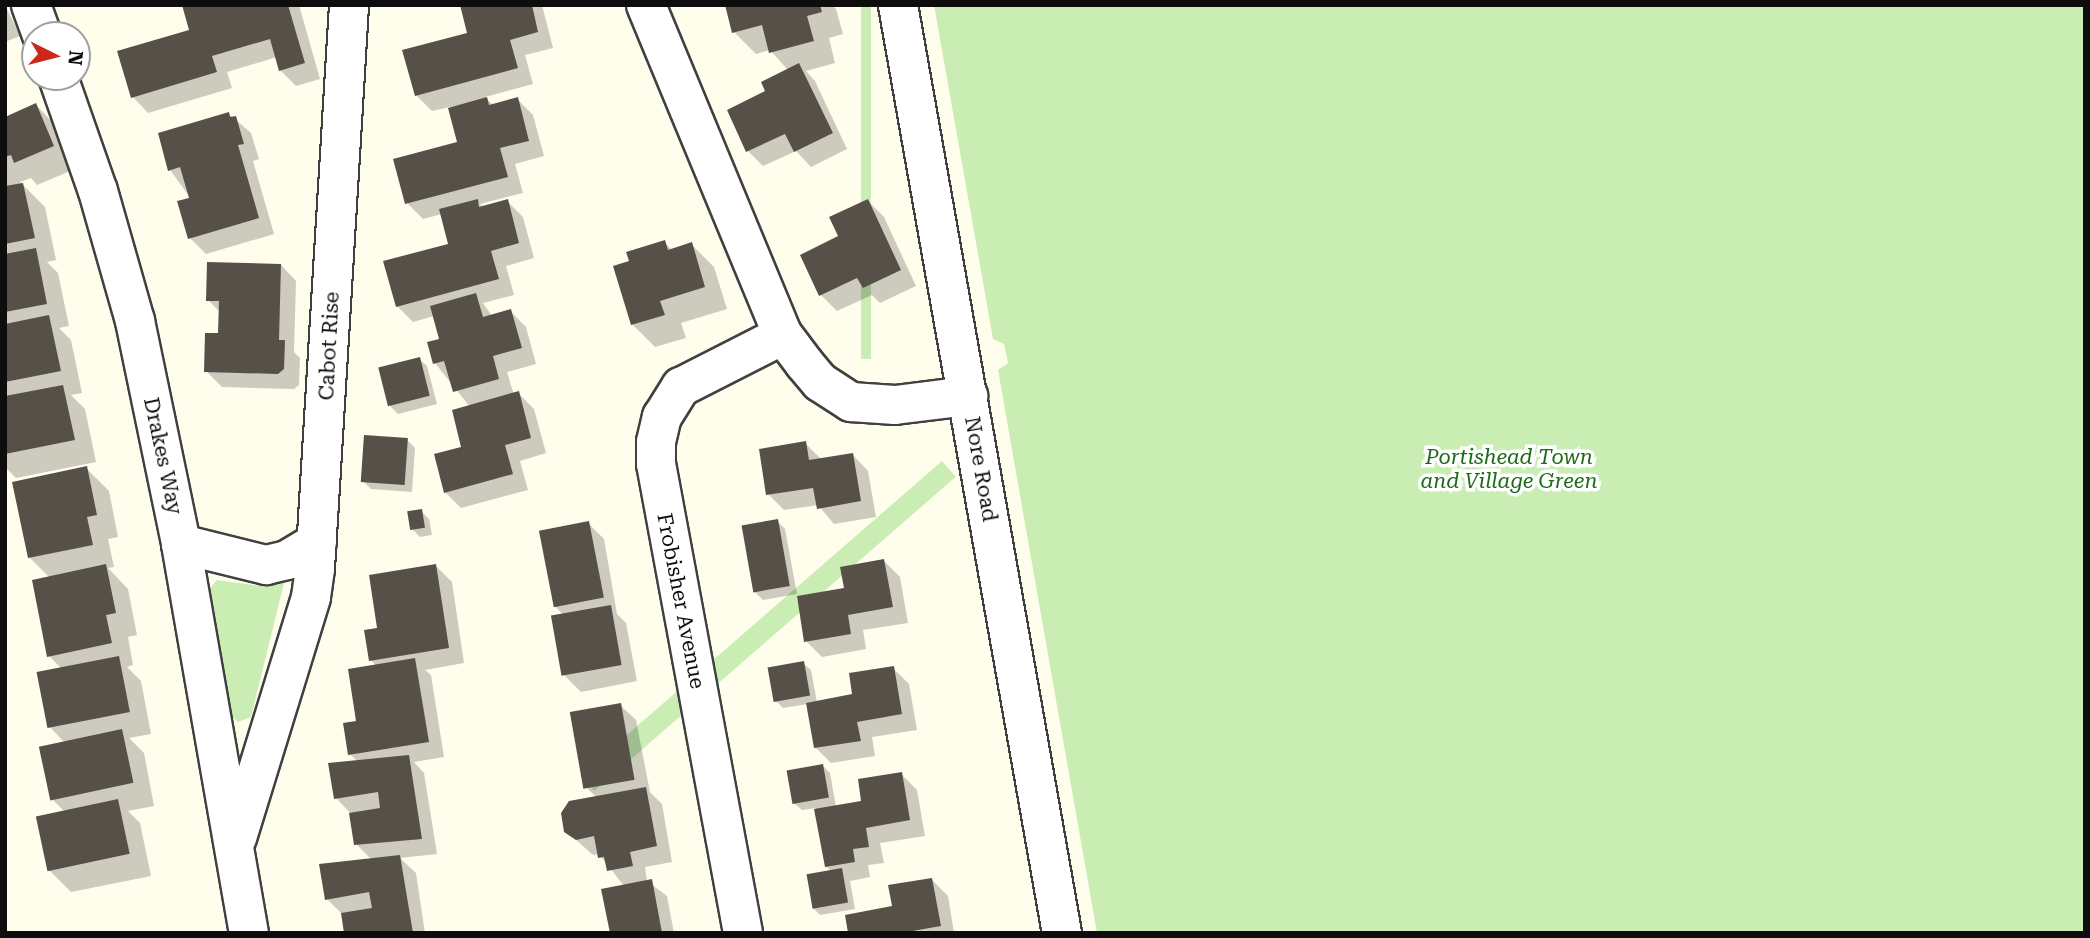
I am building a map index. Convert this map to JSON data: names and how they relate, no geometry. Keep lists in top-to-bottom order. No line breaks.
{"streets":{"street":["Cabot Rise","Drakes Way","Nore Road","Frobisher Avenue"]},"crossings":[["Cabot Rise","Drakes Way"]],"parks":["Portishead Town and Village Green"],"north":"right"}
